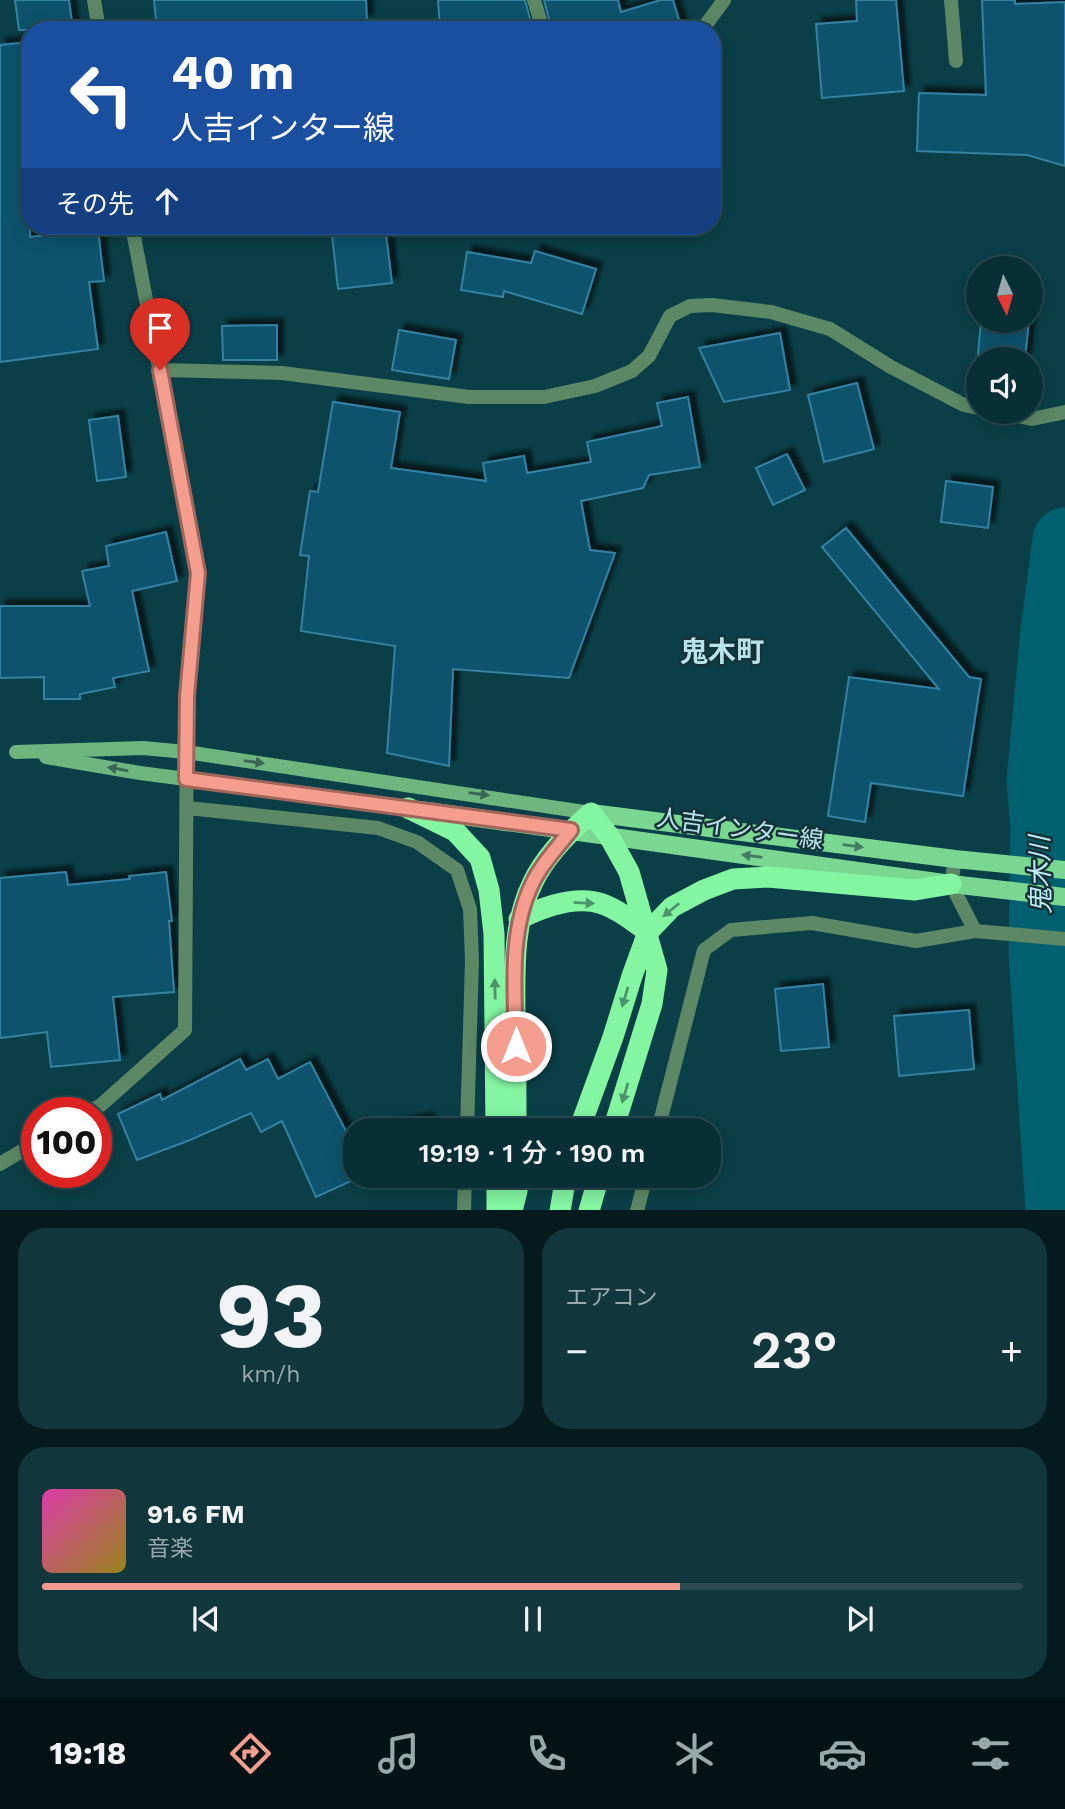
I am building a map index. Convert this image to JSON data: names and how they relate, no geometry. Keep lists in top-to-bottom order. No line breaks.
{"streets":{"main road":["人吉インター線"]},"districts":["鬼木町"],"water":["鬼木川"],"north":"bottom","page":{"turn":["40 m","人吉インター線"],"then":"その先","limit":"100","trip":"19:19 · 1 分 · 190 m","tile":[["93","km/h"],"エアコン"],"heat":["−","23°","+"],"song":["91.6 FM","音楽"],"tabs":"19:18"}}
